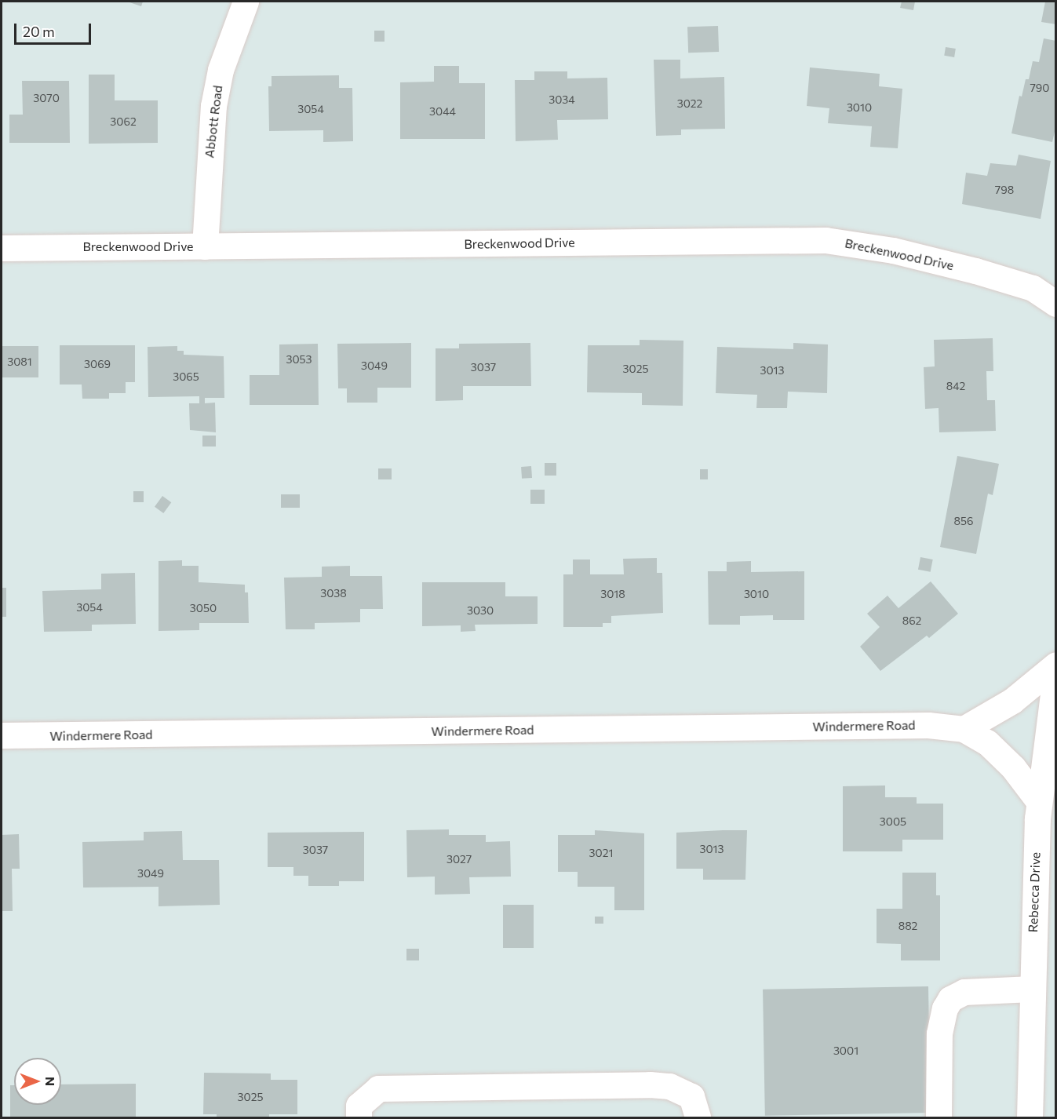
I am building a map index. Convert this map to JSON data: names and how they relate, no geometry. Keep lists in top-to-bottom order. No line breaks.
{"streets":{"street":["Abbott Road","Breckenwood Drive","Windermere Road","Rebecca Drive"]},"crossings":[["Abbott Road","Breckenwood Drive"],["Windermere Road","Rebecca Drive"]],"house_numbers":["790","3070","3034","3022","3010","3054","3044","3062","798","3053","3081","3069","3049","3037","3025","3013","3065","842","856","3038","3018","3010","3054","3050","3030","862","3005","3013","3037","3021","3027","3049","882","3001","3025"],"scale_bar":"20 m","north":"right"}
